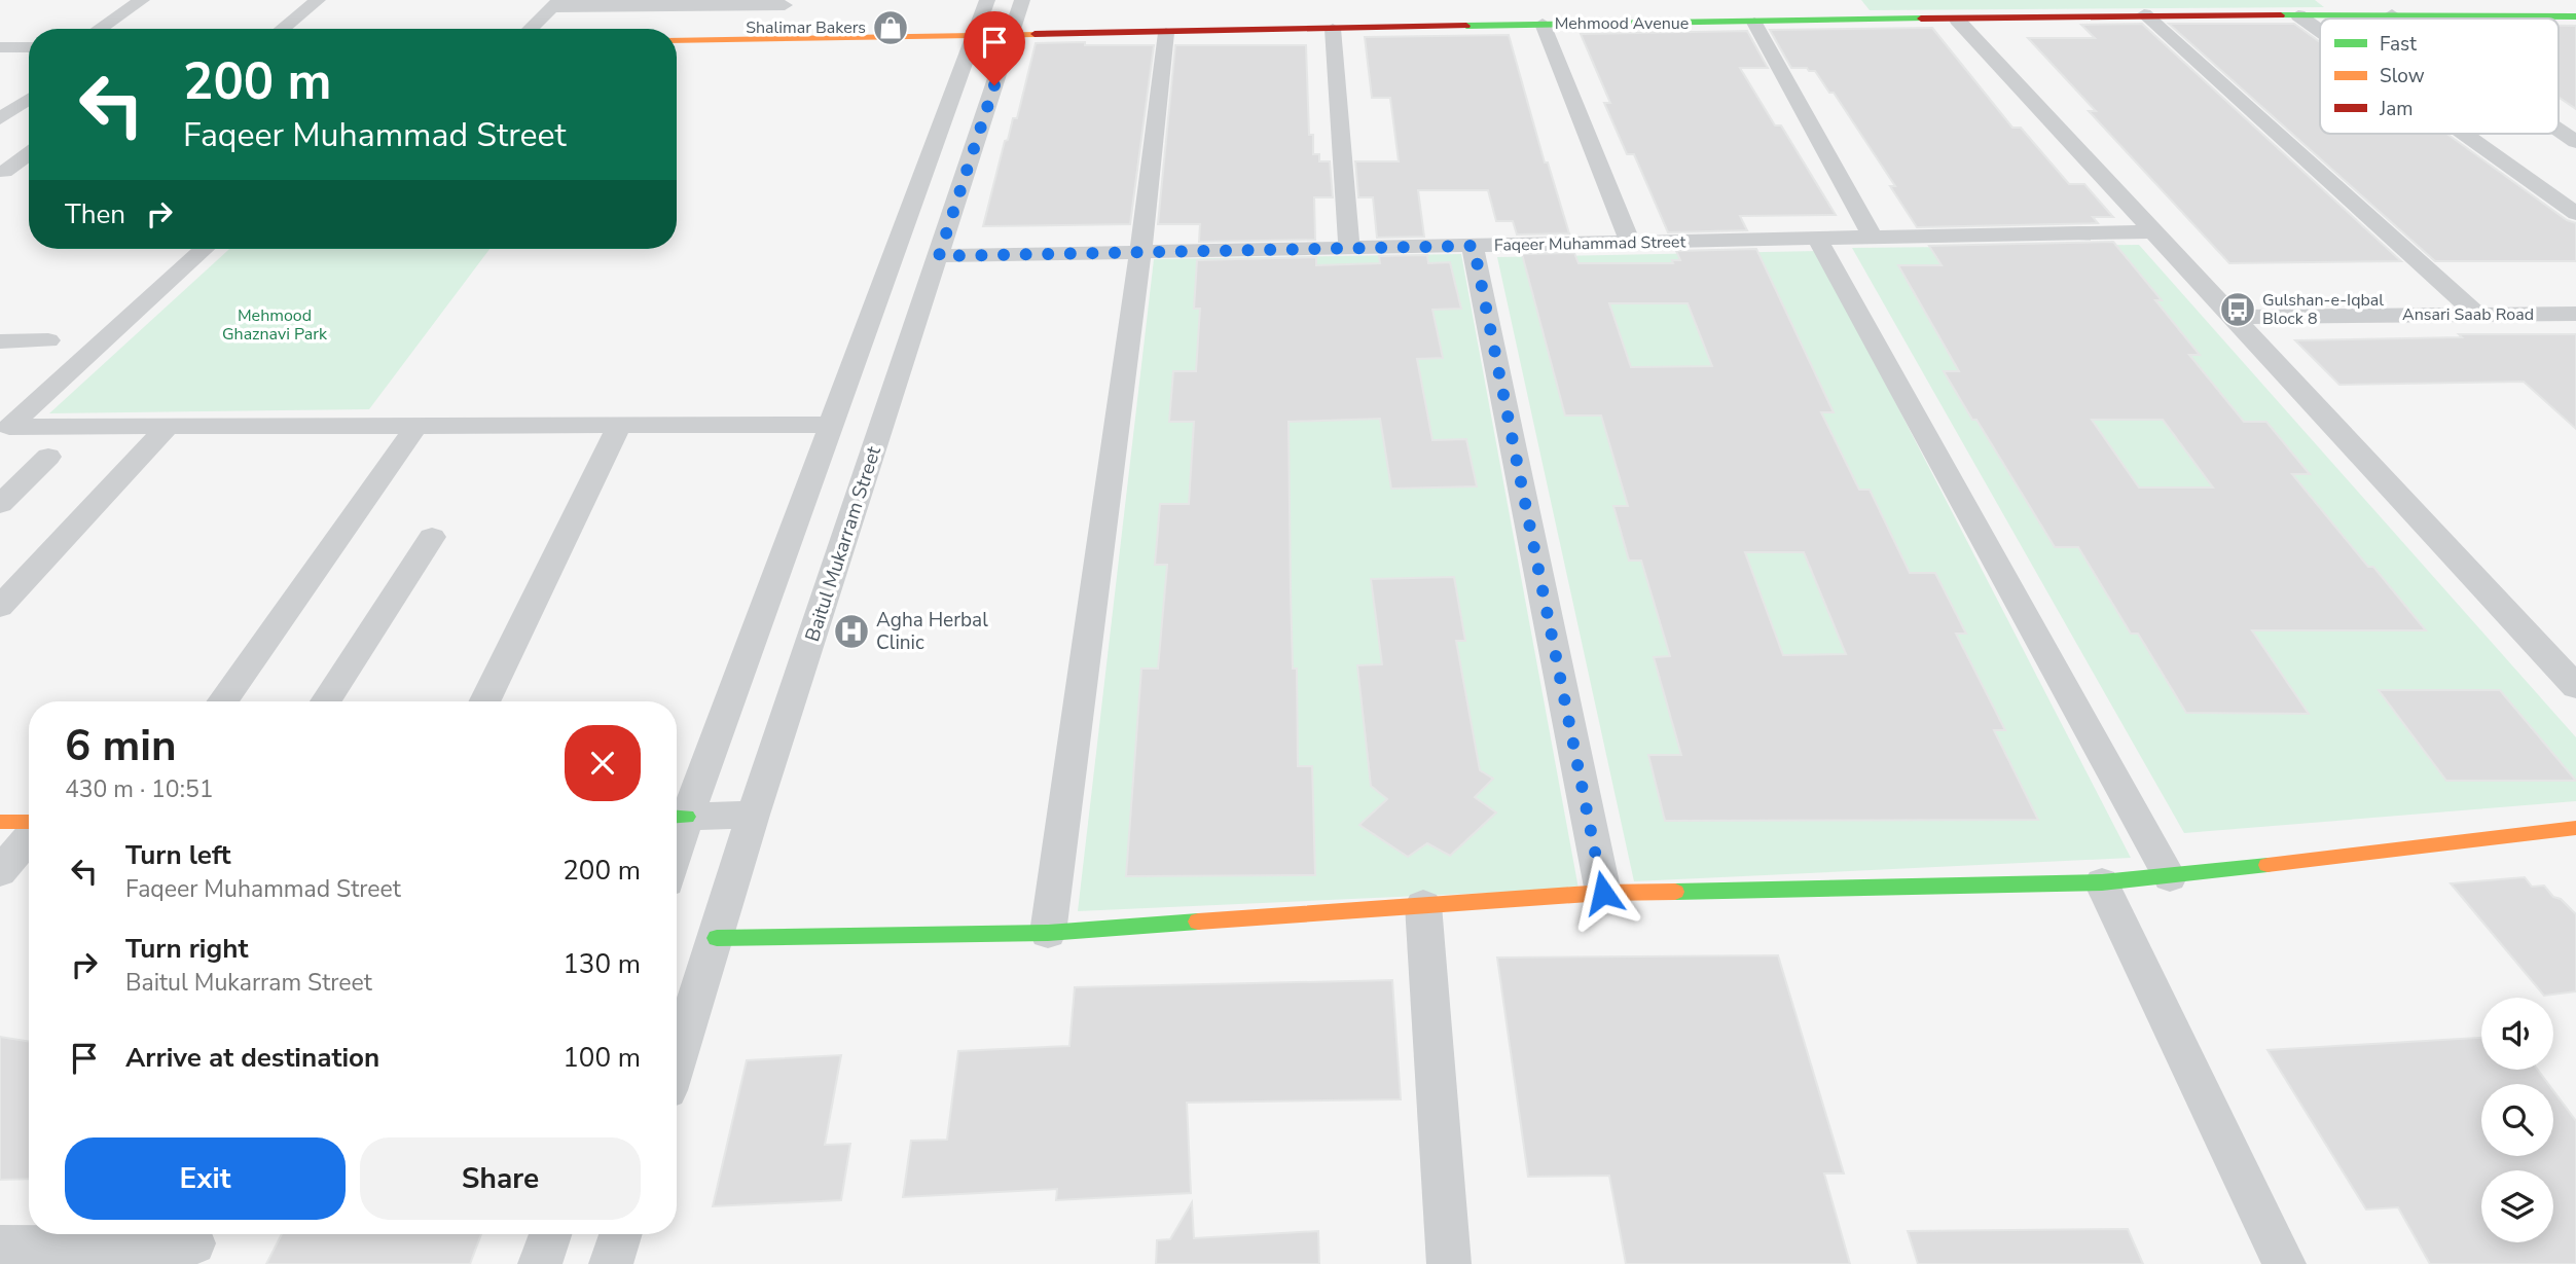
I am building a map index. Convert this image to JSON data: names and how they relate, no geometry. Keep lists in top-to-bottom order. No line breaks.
{"streets":{"street":["Mehmood Avenue","Faqeer Muhammad Street","Ansari Saab Road","Baitul Mukarram Street"]},"crossings":[["Mehmood Avenue","Baitul Mukarram Street"],["Faqeer Muhammad Street","Baitul Mukarram Street"]],"parks":["Mehmood Ghaznavi Park"],"places":{"shop":["Shalimar Bakers"],"bus stop":["Gulshan-e-Iqbal Block 8"],"hospital":["Agha Herbal Clinic"]},"legend":["Fast","Slow","Jam"],"page":{"turn":["200 m","Faqeer Muhammad Street"],"then":"Then","heading":["6 min","430 m · 10:51"],"list":[{"name":"Turn left","note":"Faqeer Muhammad Street","value":"200 m"},{"name":"Turn right","note":"Baitul Mukarram Street","value":"130 m"},{"name":"Arrive at destination","value":"100 m"}],"buttons":["Exit","Share"]}}
